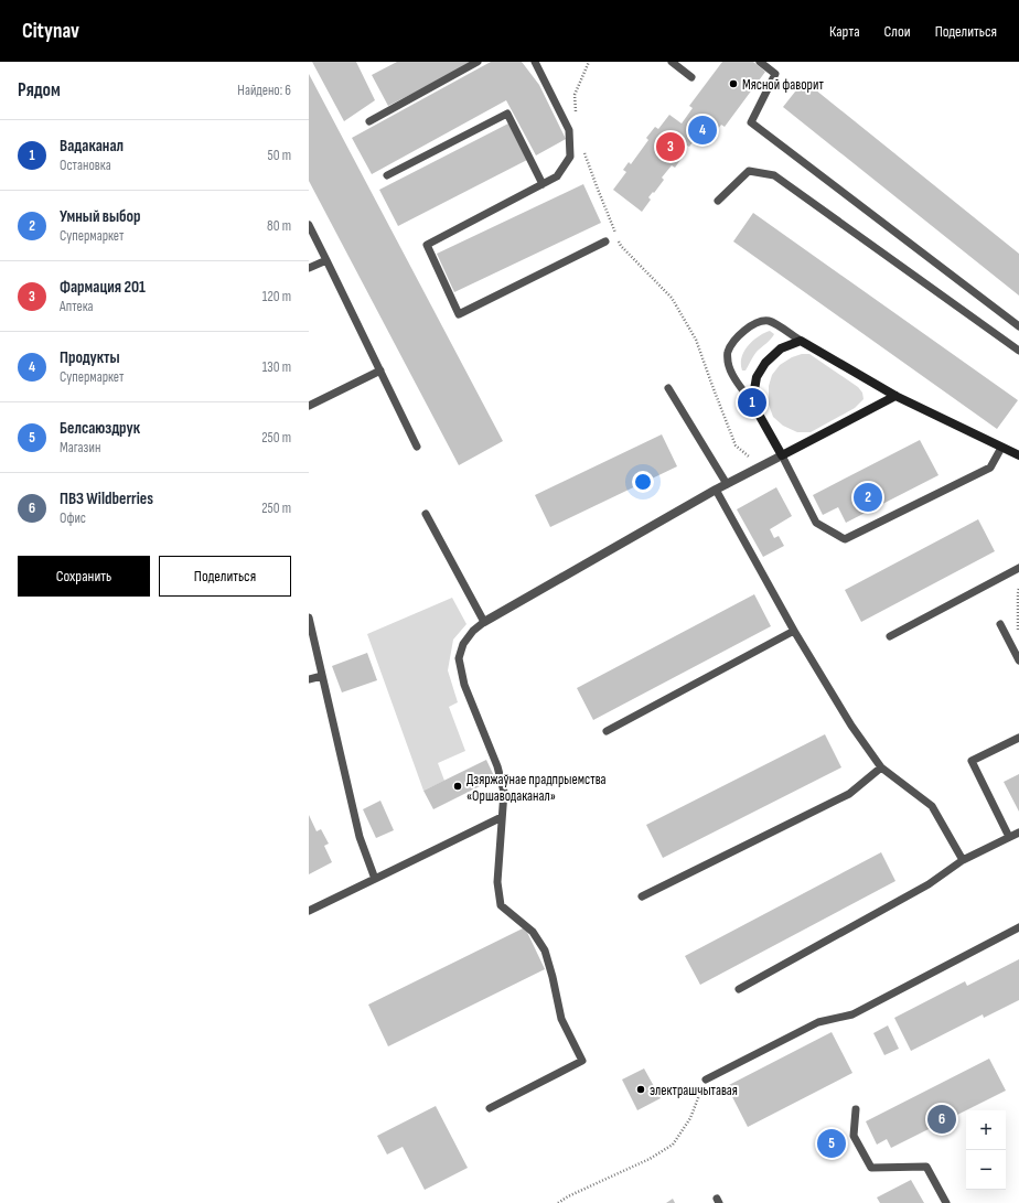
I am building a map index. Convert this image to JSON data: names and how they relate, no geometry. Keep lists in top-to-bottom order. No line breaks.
{"places":["Мясной фаворит","Дзяржаўнае прадпрыемства «Оршаводаканал»","электрашчытавая"],"page":{"header":"Citynav","nav":["Карта","Слои","Поделиться"],"heading":["Рядом","Найдено: 6"],"pins":["4","3","1","2","6","5"],"list":[{"mark":"1","name":"Вадаканал","note":"Остановка","value":"50 m"},{"mark":"2","name":"Умный выбор","note":"Супермаркет","value":"80 m"},{"mark":"3","name":"Фармация 201","note":"Аптека","value":"120 m"},{"mark":"4","name":"Продукты","note":"Супермаркет","value":"130 m"},{"mark":"5","name":"Белсаюздрук","note":"Магазин","value":"250 m"},{"mark":"6","name":"ПВЗ Wildberries","note":"Офис","value":"250 m"}],"buttons":["Сохранить","Поделиться"],"map_buttons":["+","−"]}}
